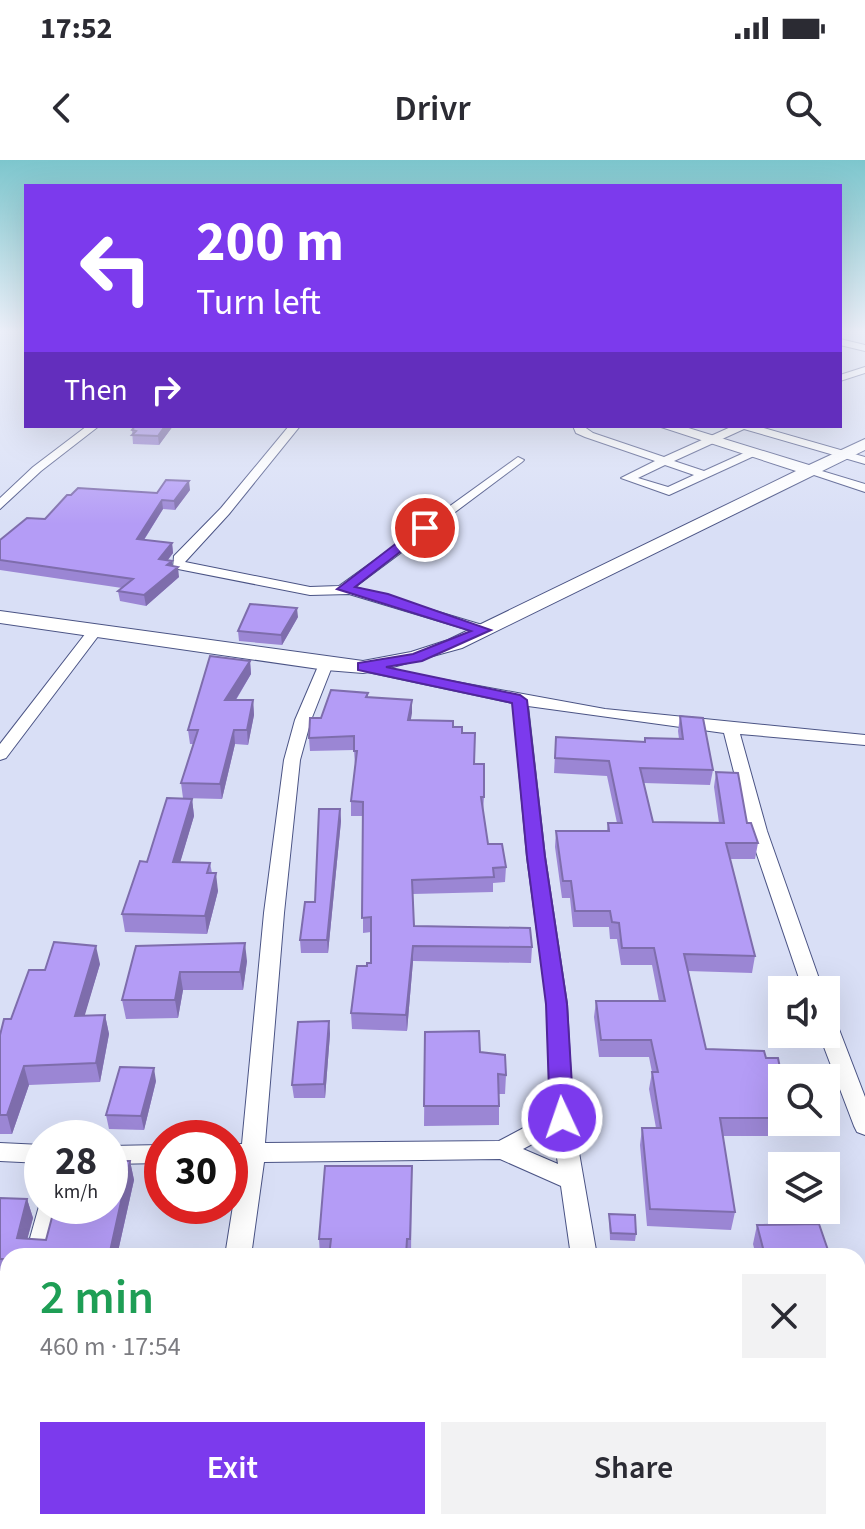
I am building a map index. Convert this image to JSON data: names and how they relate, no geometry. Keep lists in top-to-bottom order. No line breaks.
{"page":{"status":"17:52","header":"Drivr","turn":["200 m","Turn left"],"then":"Then","speed":"28 km/h","limit":"30","heading":["2 min","460 m · 17:54"],"buttons":["Exit","Share"]}}
